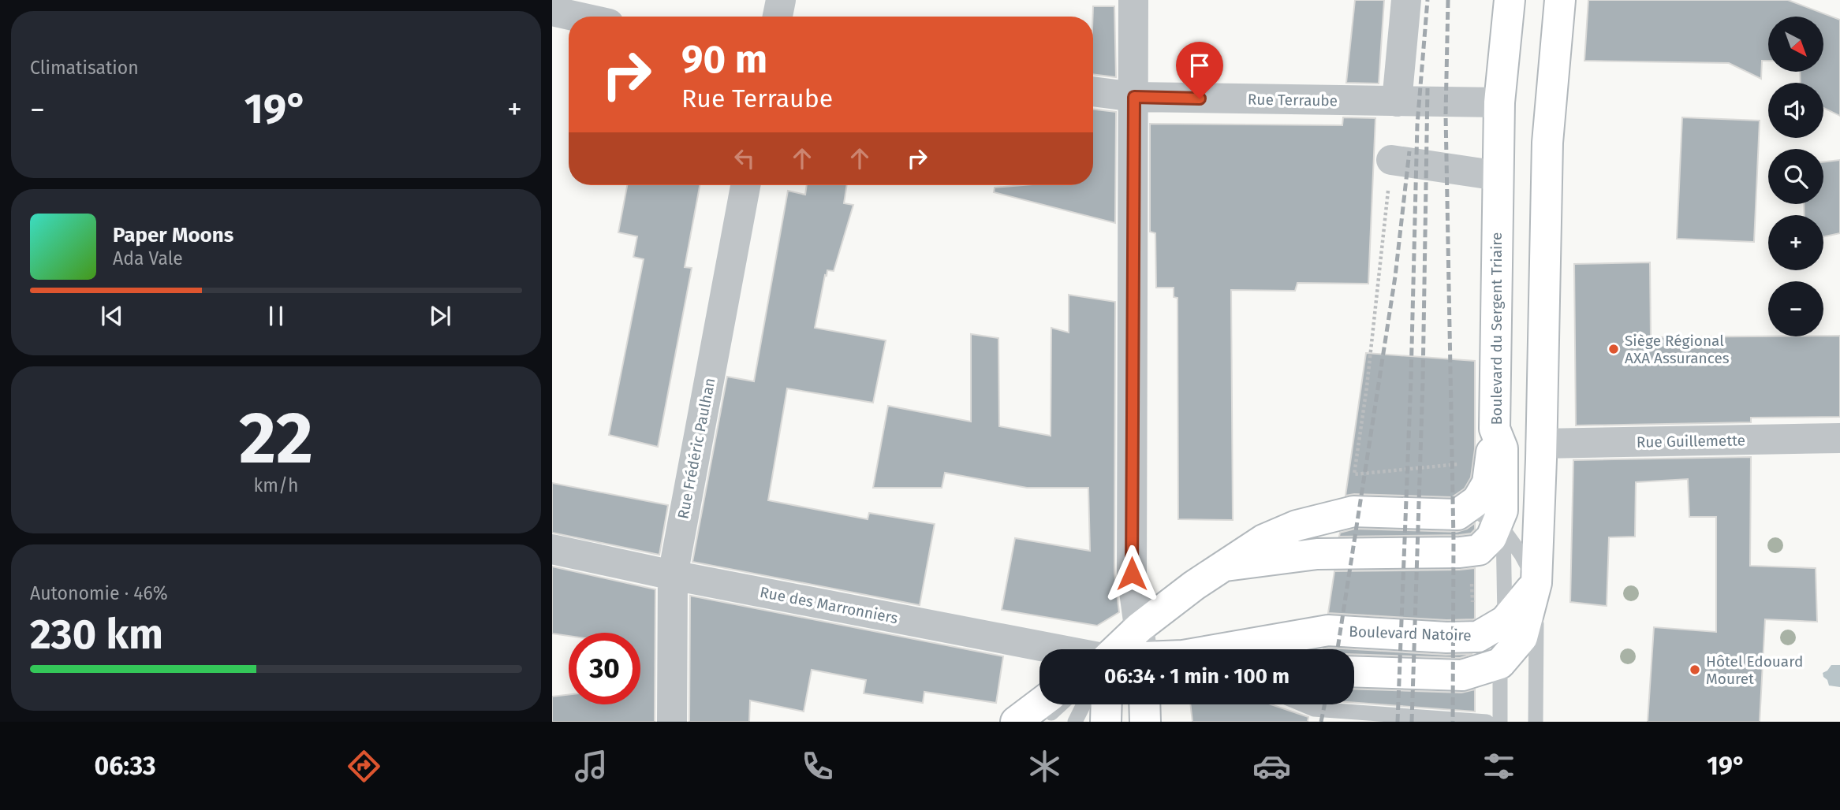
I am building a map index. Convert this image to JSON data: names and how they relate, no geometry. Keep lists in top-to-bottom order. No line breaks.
{"streets":{"main road":["Boulevard du Sergent Triaire","Boulevard Natoire"],"street":["Rue Terraube","Rue Guillemette","Rue Frédéric Paulhan","Rue des Marronniers"]},"crossings":[["Rue Terraube","Boulevard du Sergent Triaire"],["Boulevard du Sergent Triaire","Boulevard Natoire"],["Rue Frédéric Paulhan","Rue des Marronniers"]],"places":["Siège Régional AXA Assurances","Hôtel Edouard Mouret"],"north":"bottom right","page":{"tile":["Climatisation",["22","km/h"],["Autonomie · 46%","230 km"]],"map_buttons":["+","−"],"turn":["90 m","Rue Terraube"],"heat":["−","19°","+"],"song":["Paper Moons","Ada Vale"],"limit":"30","trip":"06:34 · 1 min · 100 m","tabs":["06:33","19°"]}}
